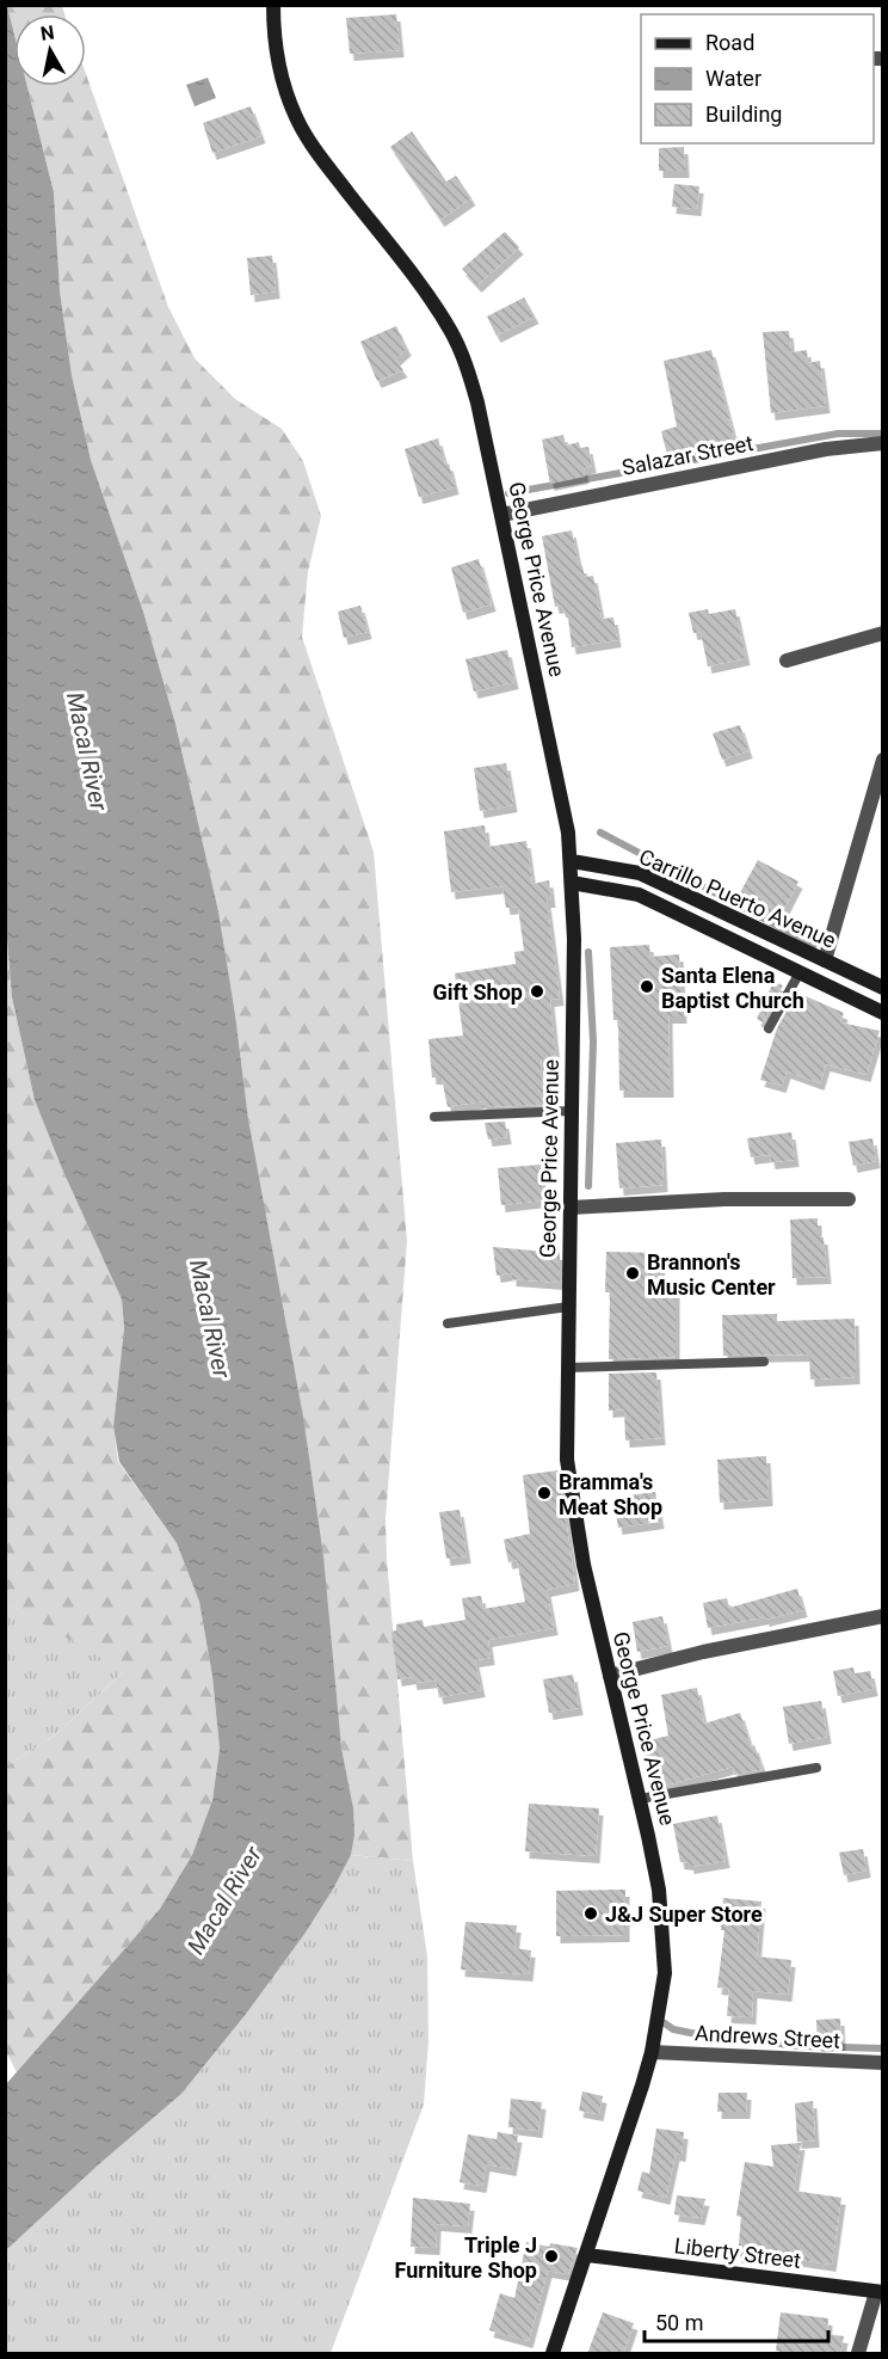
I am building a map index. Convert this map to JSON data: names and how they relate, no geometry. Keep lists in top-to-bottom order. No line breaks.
{"streets":{"main road":["George Price Avenue","Carrillo Puerto Avenue","Liberty Street"],"street":["Salazar Street","Andrews Street"]},"crossings":[["Salazar Street","George Price Avenue"],["George Price Avenue","Carrillo Puerto Avenue"],["George Price Avenue","Andrews Street"],["George Price Avenue","Liberty Street"]],"water":["Macal River"],"places":["Santa Elena Baptist Church","Gift Shop","Brannon's Music Center","Bramma's Meat Shop","J&J Super Store","Triple J Furniture Shop"],"legend":["Road","Water","Building"],"scale_bar":"50 m","north":"top"}
